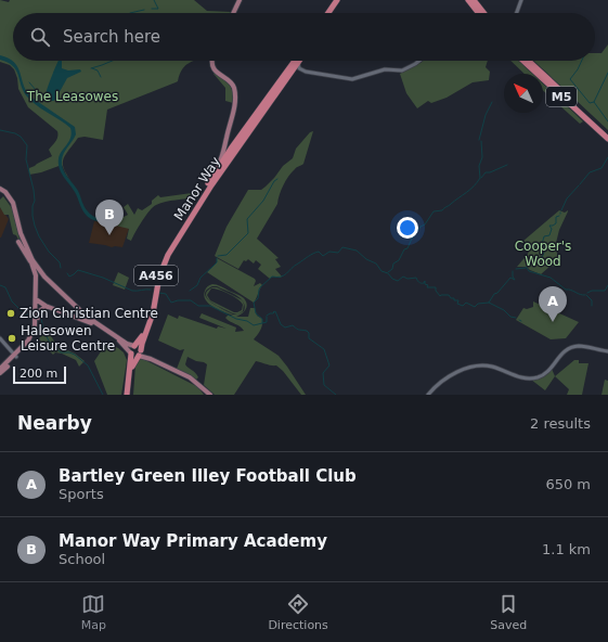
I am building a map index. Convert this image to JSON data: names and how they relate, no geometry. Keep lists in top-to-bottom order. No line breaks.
{"streets":{"highway":["M5","Manor Way","A456"]},"crossings":[["Manor Way","A456"]],"parks":["The Leasowes","Cooper's Wood"],"places":["Zion Christian Centre","Halesowen Leisure Centre"],"scale_bar":"200 m","north":"top left","page":{"search":"Search here","pins":["B","A"],"scale":"200 m","heading":["Nearby","2 results"],"list":[{"mark":"A","name":"Bartley Green Illey Football Club","note":"Sports","value":"650 m"},{"mark":"B","name":"Manor Way Primary Academy","note":"School","value":"1.1 km"}],"nav":["Map","Directions","Saved"]}}
